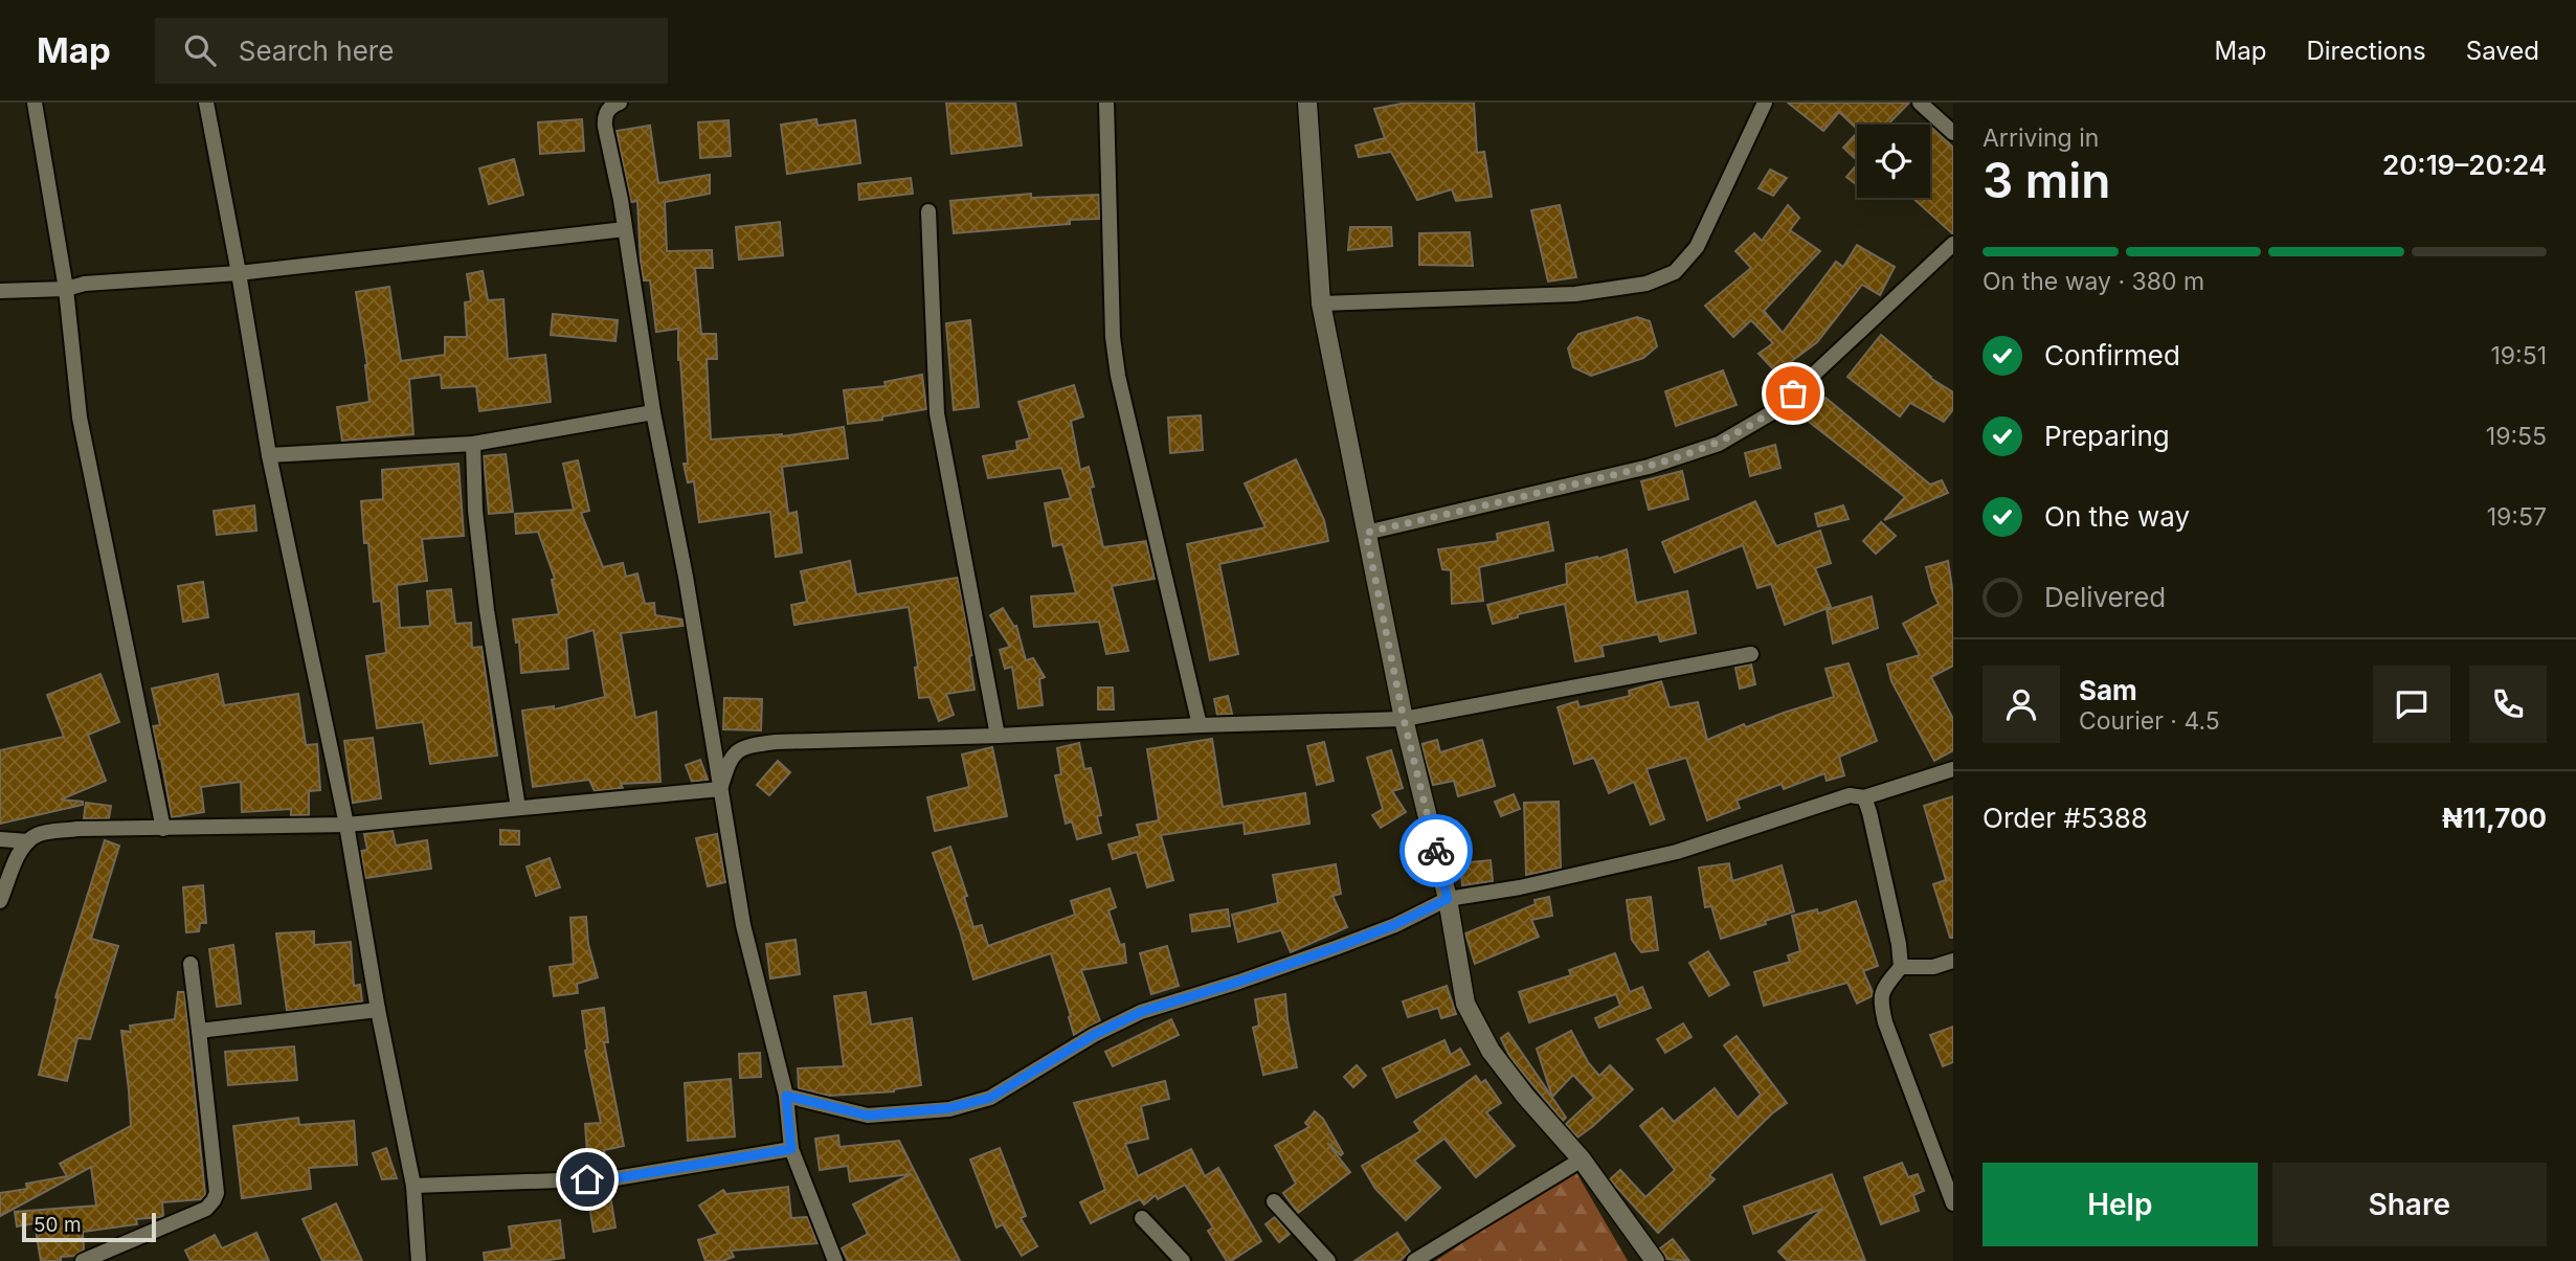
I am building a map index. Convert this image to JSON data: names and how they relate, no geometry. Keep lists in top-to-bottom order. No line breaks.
{"scale_bar":"50 m","page":{"header":"Map","search":"Search here","nav":["Map","Directions","Saved"],"heading":["3 min","Arriving in","20:19–20:24"],"panel":["Sam","Courier · 4.5","Order #5388","₦11,700"],"bar":"On the way · 380 m","list":[["Confirmed","19:51"],["Preparing","19:55"],["On the way","19:57"],"Delivered"],"buttons":["Help","Share"],"scale":"50 m"}}
